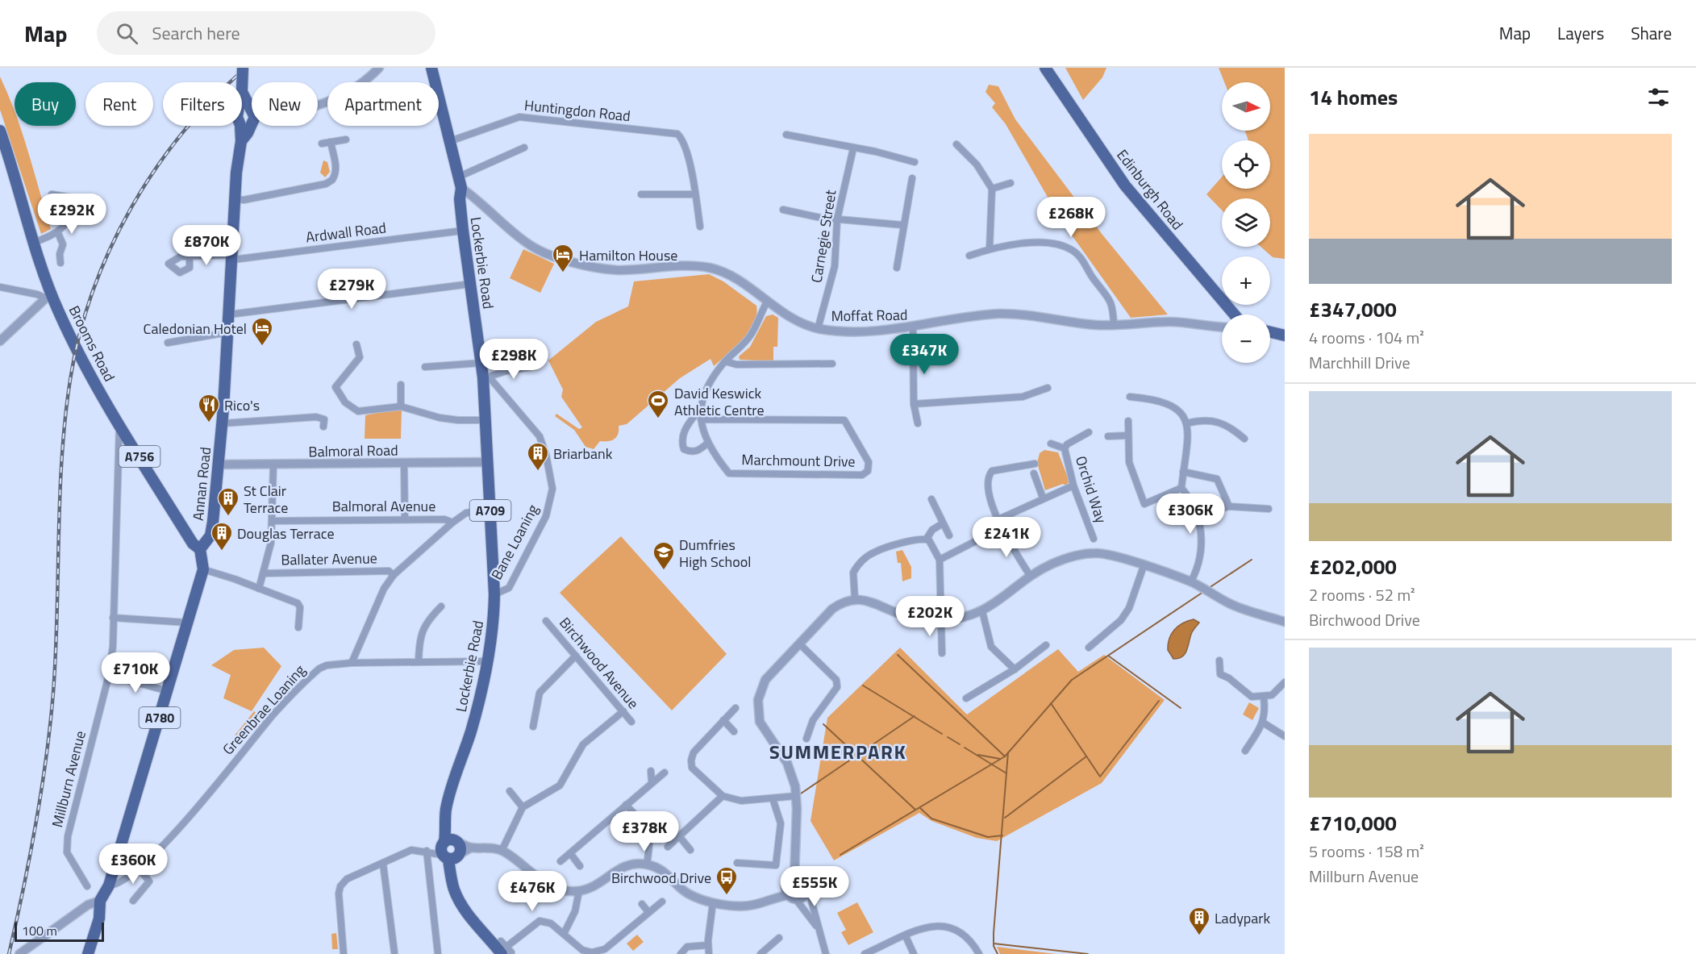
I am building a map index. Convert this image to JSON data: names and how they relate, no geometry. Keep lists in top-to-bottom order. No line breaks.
{"streets":{"main road":["Edinburgh Road","Lockerbie Road","Brooms Road","A756","Annan Road","A709","A780"],"street":["Huntingdon Road","Ardwall Road","Carnegie Street","Moffat Road","Balmoral Road","Marchmount Drive","Orchid Way","Balmoral Avenue","Bane Loaning","Ballater Avenue","Birchwood Avenue","Greenbrae Loaning","Millburn Avenue"]},"crossings":[["Huntingdon Road","A709"],["Ardwall Road","Lockerbie Road"],["Ardwall Road","Annan Road"],["Carnegie Street","Moffat Road"],["Lockerbie Road","Moffat Road"],["Lockerbie Road","Balmoral Road"],["Lockerbie Road","Balmoral Avenue"],["Lockerbie Road","A709"],["Lockerbie Road","Bane Loaning"],["Lockerbie Road","Greenbrae Loaning"],["Moffat Road","A709"],["Brooms Road","Annan Road"],["Brooms Road","A780"],["Brooms Road","Millburn Avenue"],["Balmoral Road","Annan Road"],["Annan Road","A780"],["Greenbrae Loaning","A780"]],"districts":["SUMMERPARK"],"places":{"hotel":["Hamilton House","Caledonian Hotel"],"sports":["David Keswick Athletic Centre"],"restaurant":["Rico's"],"building":["Briarbank","St Clair Terrace","Douglas Terrace","Ladypark"],"school or university":["Dumfries High School"],"bus stop":["Birchwood Drive"]},"scale_bar":"100 m","north":"right","page":{"header":"Map","search":"Search here","nav":["Map","Layers","Share"],"heading":"14 homes","map_buttons":["+","−"],"chip":["Buy","Rent","Filters","New","Apartment"],"list":[{"name":"£347,000","note":"4 rooms · 104 m² · Marchhill Drive"},{"name":"£202,000","note":"2 rooms · 52 m² · Birchwood Drive"},{"name":"£710,000","note":"5 rooms · 158 m² · Millburn Avenue"}],"price":["£292K","£268K","£870K","£279K","£347K","£298K","£306K","£241K","£202K","£710K","£378K","£360K","£555K","£476K"],"scale":"100 m"}}
